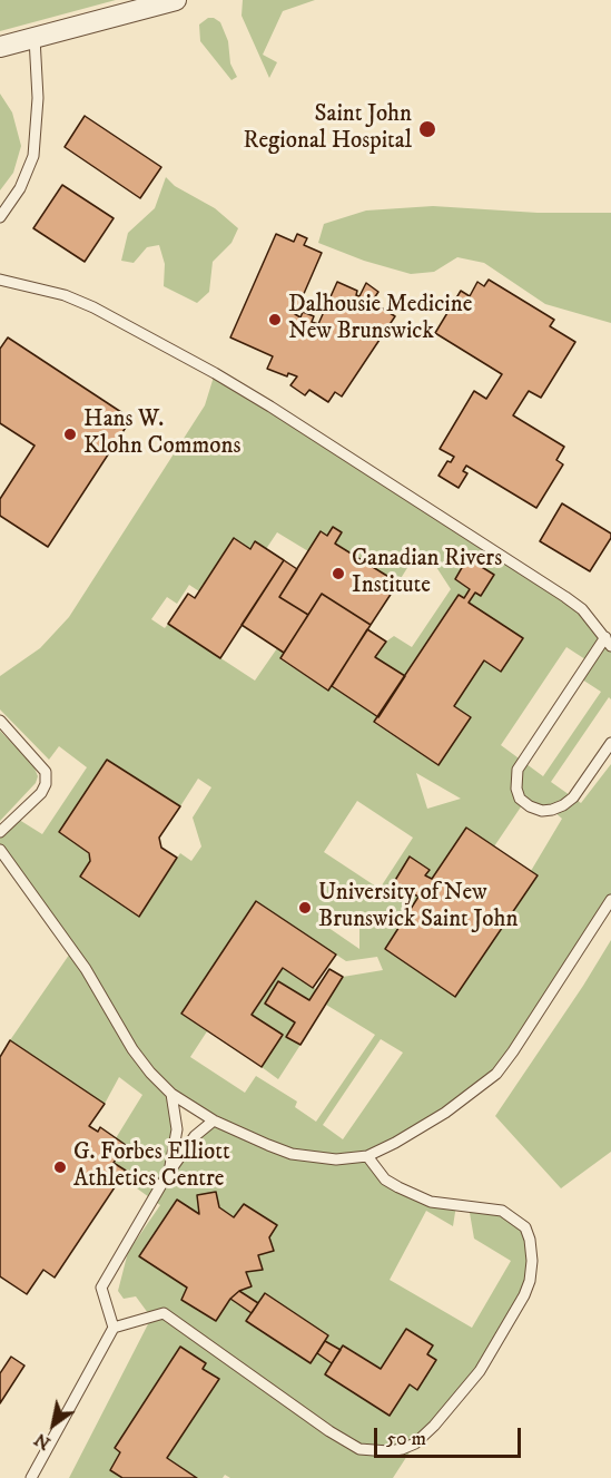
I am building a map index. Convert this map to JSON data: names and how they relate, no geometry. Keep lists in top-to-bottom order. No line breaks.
{"places":["Saint John Regional Hospital","Dalhousie Medicine New Brunswick","Hans W. Klohn Commons","Canadian Rivers Institute","University of New Brunswick Saint John","G. Forbes Elliott Athletics Centre"],"scale_bar":"50 m","north":"bottom left"}
